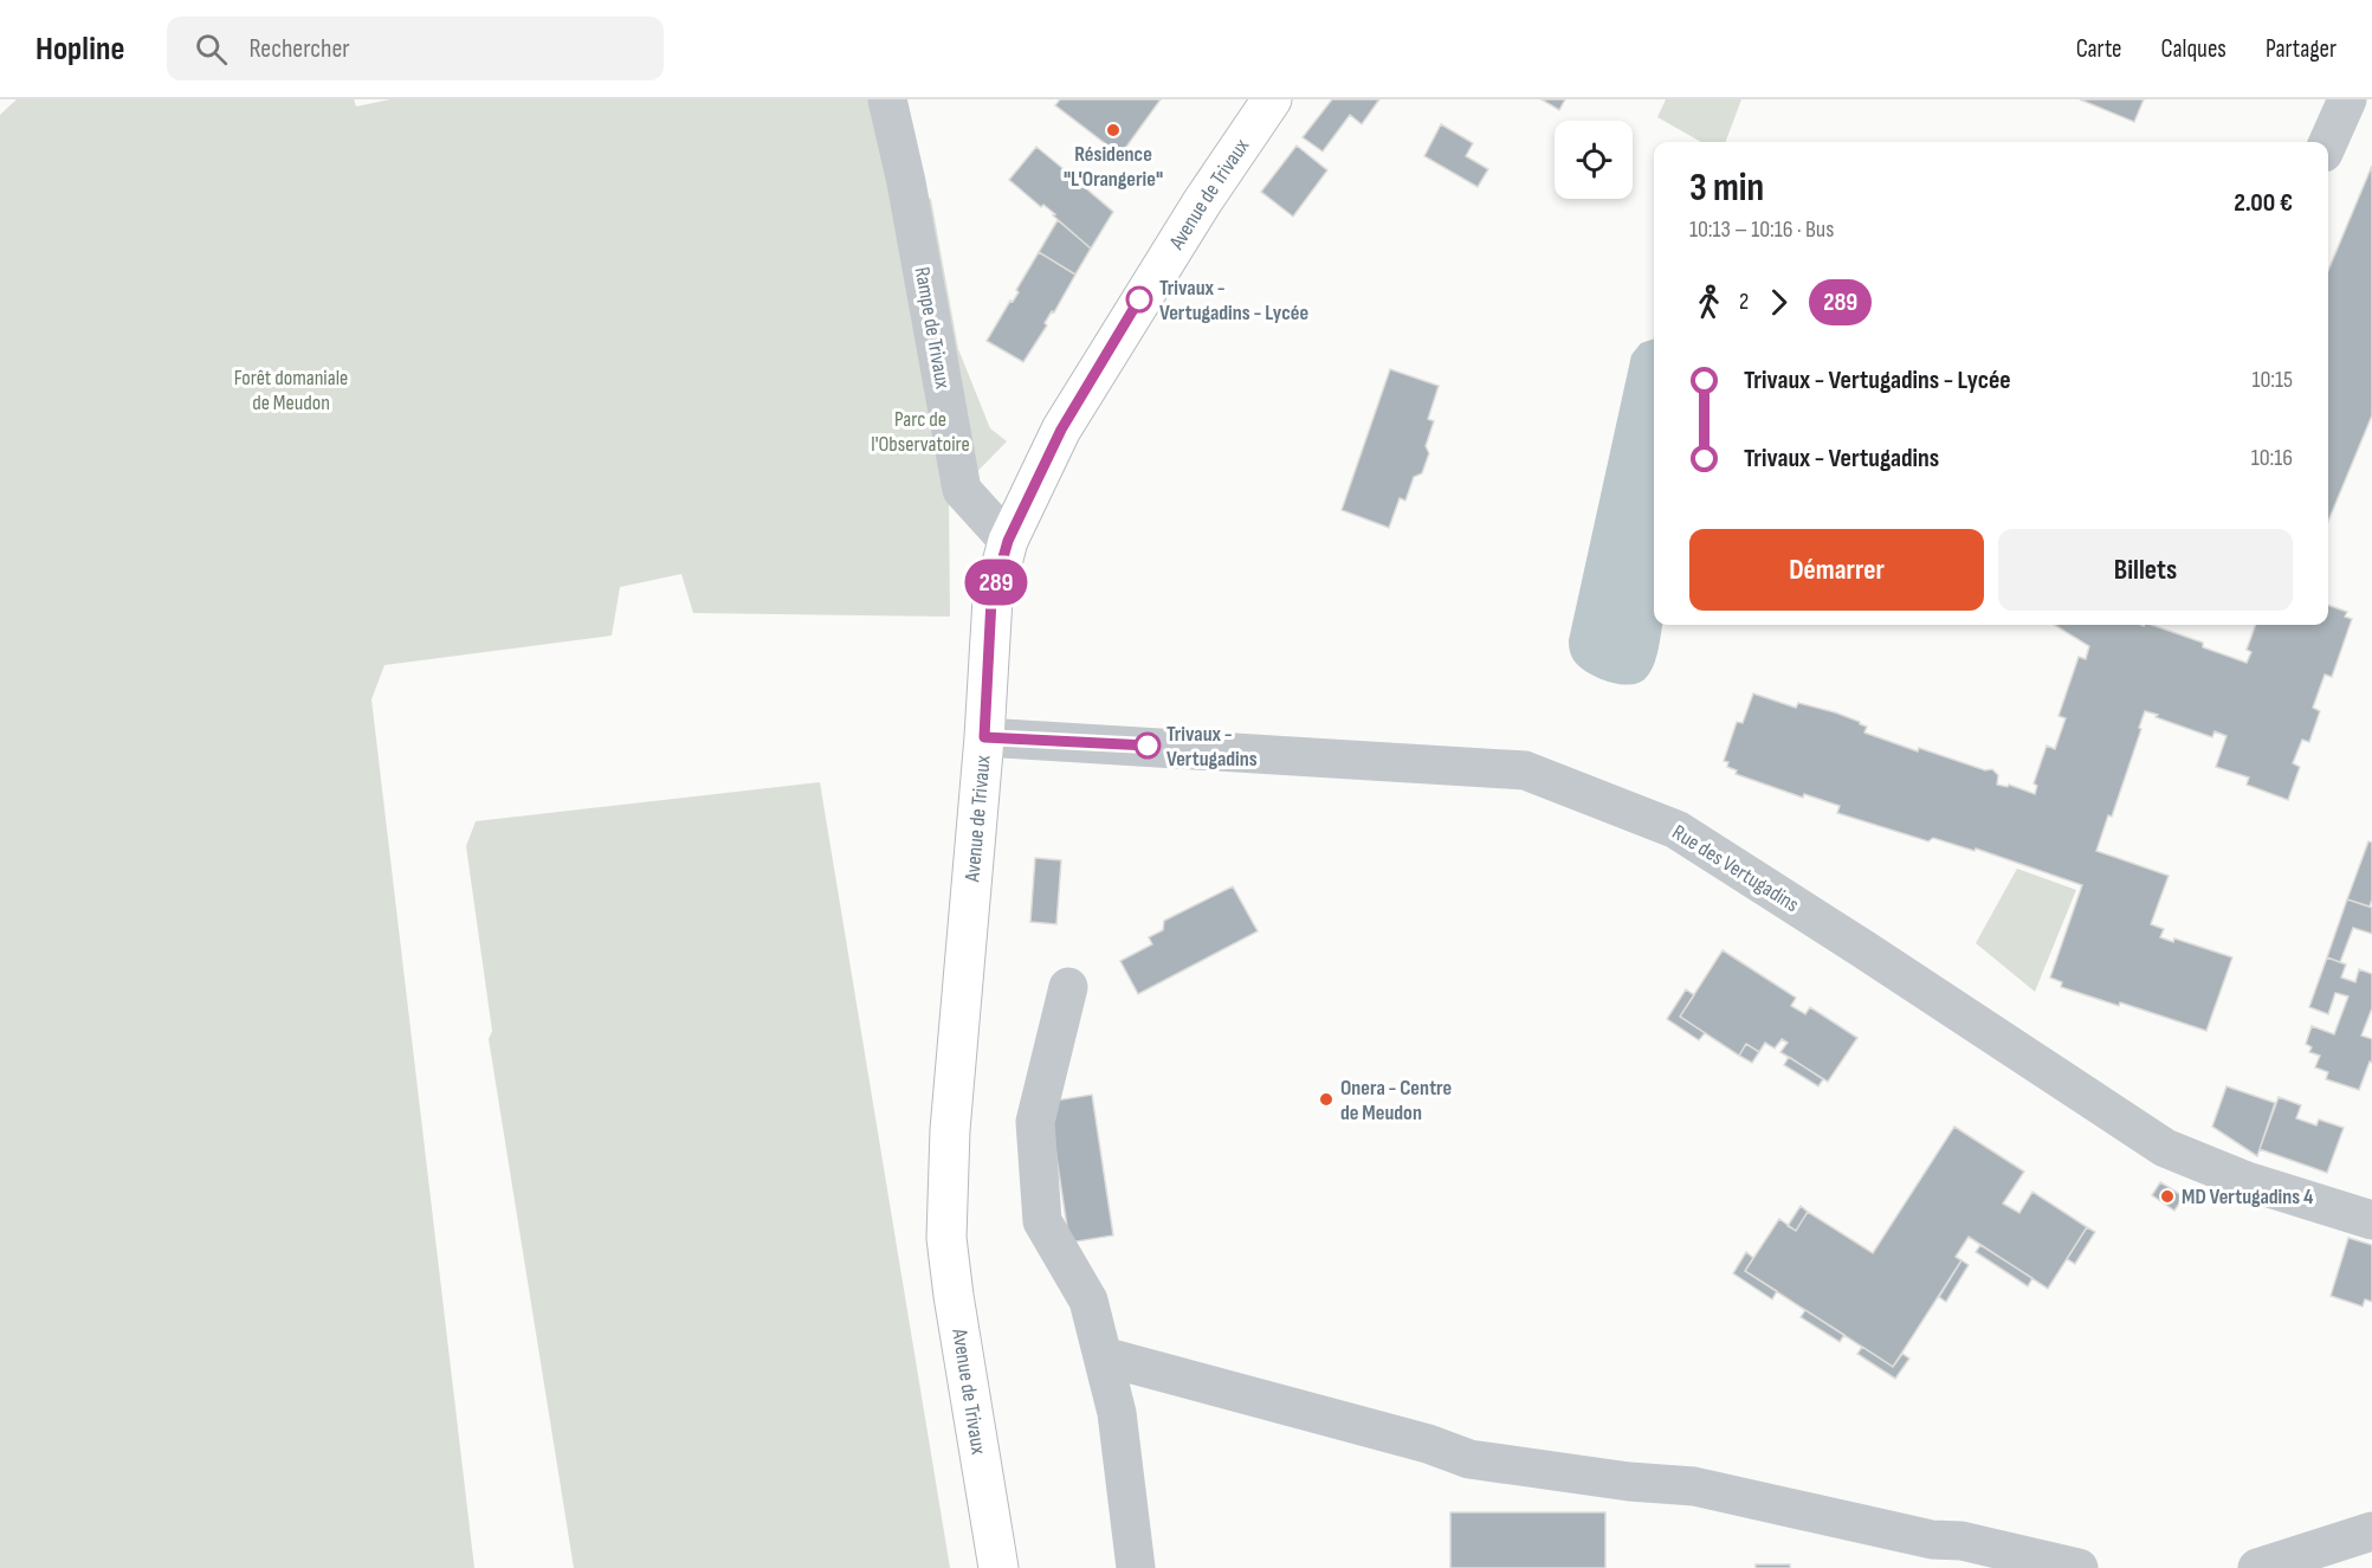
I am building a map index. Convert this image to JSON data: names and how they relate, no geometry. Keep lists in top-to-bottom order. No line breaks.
{"streets":{"main road":["Avenue de Trivaux"],"street":["Rampe de Trivaux","Rue des Vertugadins"]},"crossings":[["Avenue de Trivaux","Rampe de Trivaux"],["Avenue de Trivaux","Rue des Vertugadins"]],"parks":["Forêt domaniale de Meudon","Parc de l'Observatoire"],"places":["Résidence \"L'Orangerie\"","Trivaux - Vertugadins - Lycée","Trivaux - Vertugadins","Onera - Centre de Meudon","MD Vertugadins 4"],"lines":["bus line 289"],"page":{"header":"Hopline","search":"Rechercher","nav":["Carte","Calques","Partager"],"on_map":"289","heading":["3 min","10:13 – 10:16 · Bus","2.00 €"],"legs":["2","289"],"list":[{"name":"Trivaux - Vertugadins - Lycée","value":"10:15"},{"name":"Trivaux - Vertugadins","value":"10:16"}],"buttons":["Démarrer","Billets"]}}
